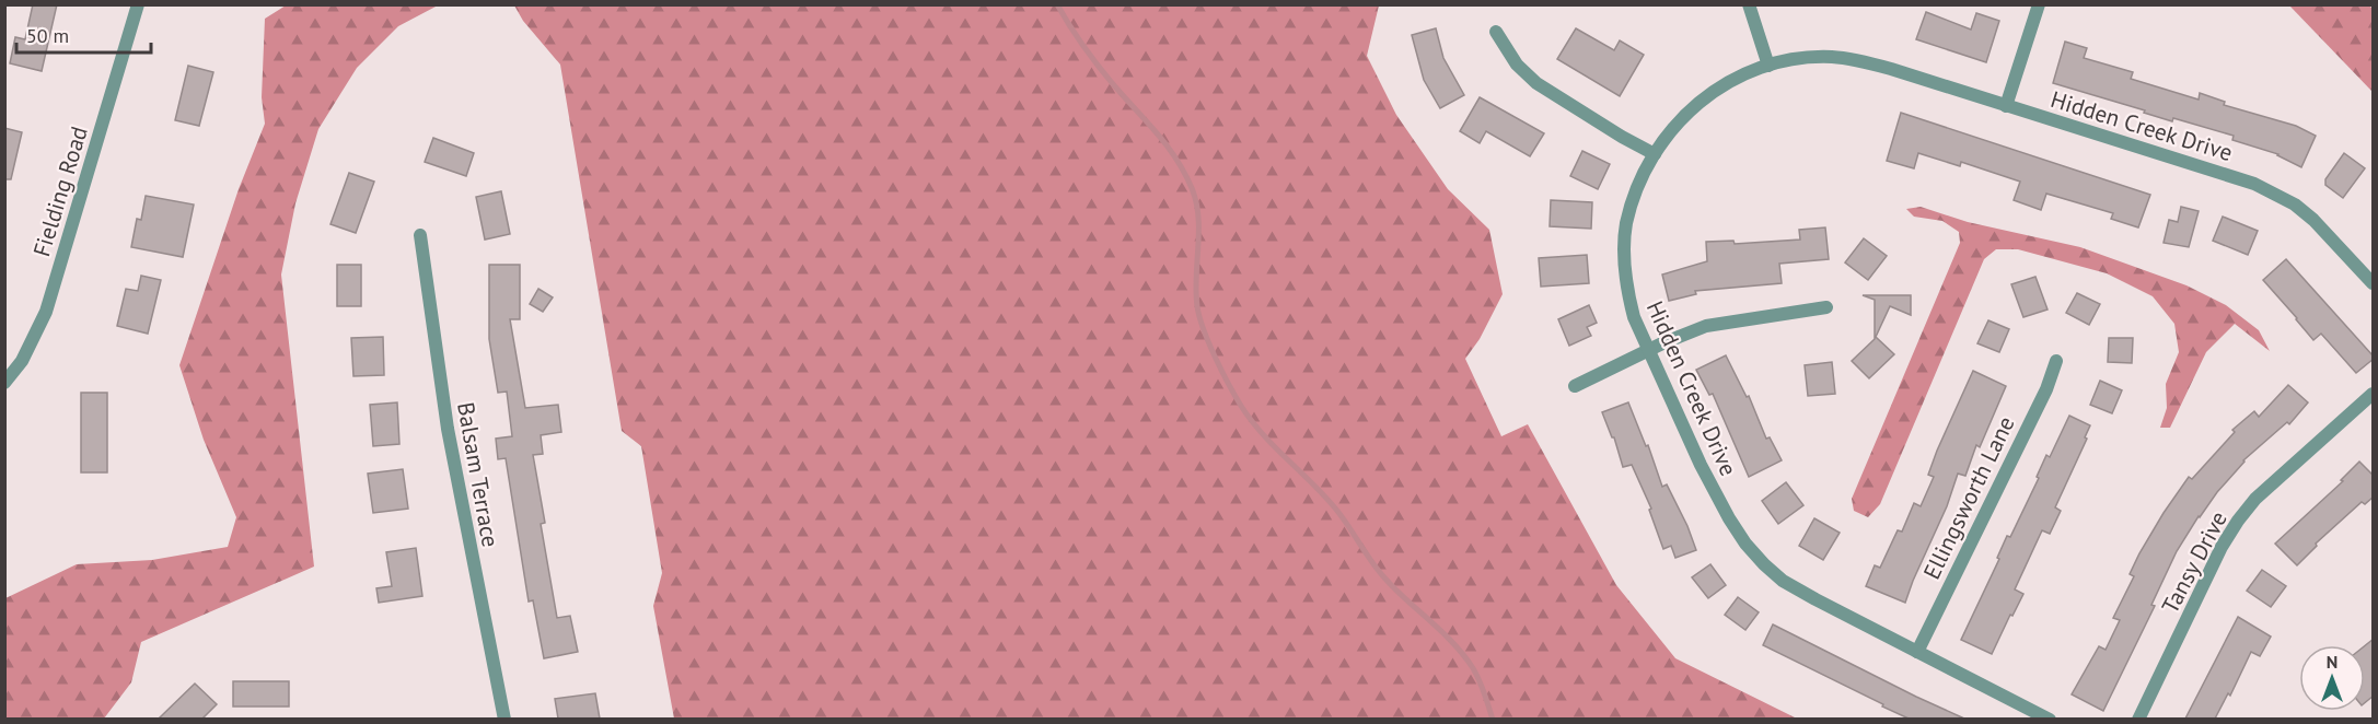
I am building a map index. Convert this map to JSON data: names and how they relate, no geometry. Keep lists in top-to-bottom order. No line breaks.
{"streets":{"street":["Hidden Creek Drive","Fielding Road","Balsam Terrace","Ellingsworth Lane","Tansy Drive"]},"crossings":[["Hidden Creek Drive","Ellingsworth Lane"]],"scale_bar":"50 m","north":"top"}
